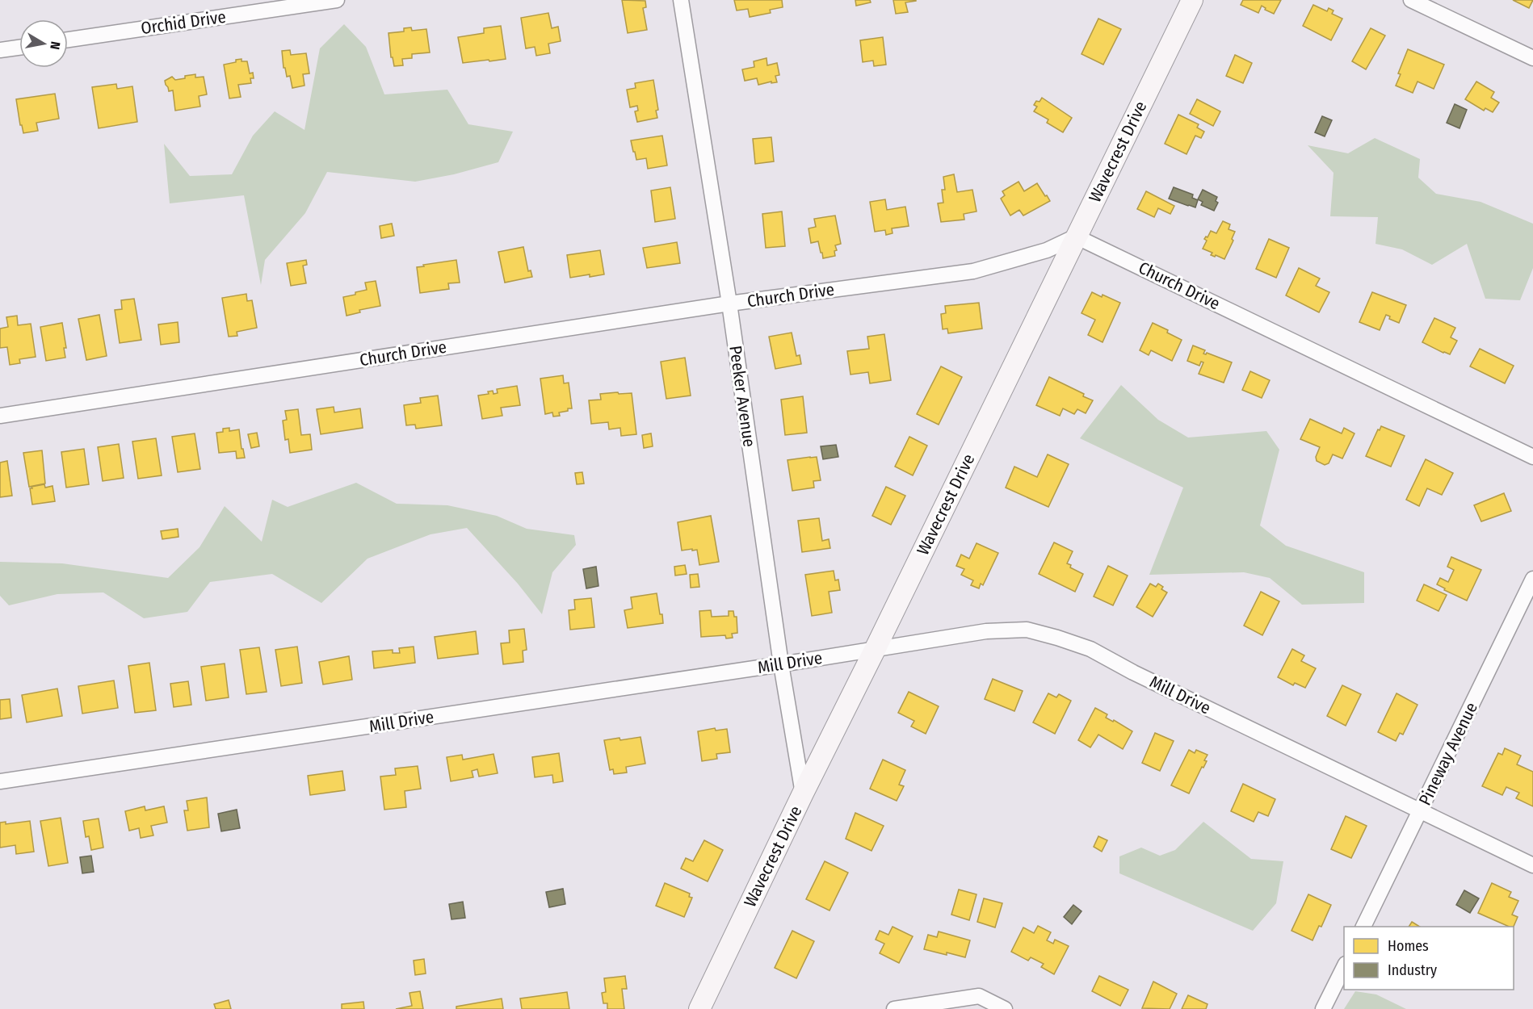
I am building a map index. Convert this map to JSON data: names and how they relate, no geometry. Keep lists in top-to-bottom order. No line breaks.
{"streets":{"street":["Orchid Drive","Wavecrest Drive","Church Drive","Peeker Avenue","Mill Drive","Pineway Avenue"]},"crossings":[["Wavecrest Drive","Church Drive"],["Wavecrest Drive","Peeker Avenue"],["Wavecrest Drive","Mill Drive"],["Church Drive","Peeker Avenue"],["Peeker Avenue","Mill Drive"],["Mill Drive","Pineway Avenue"]],"legend":["Homes","Industry"],"north":"right"}
